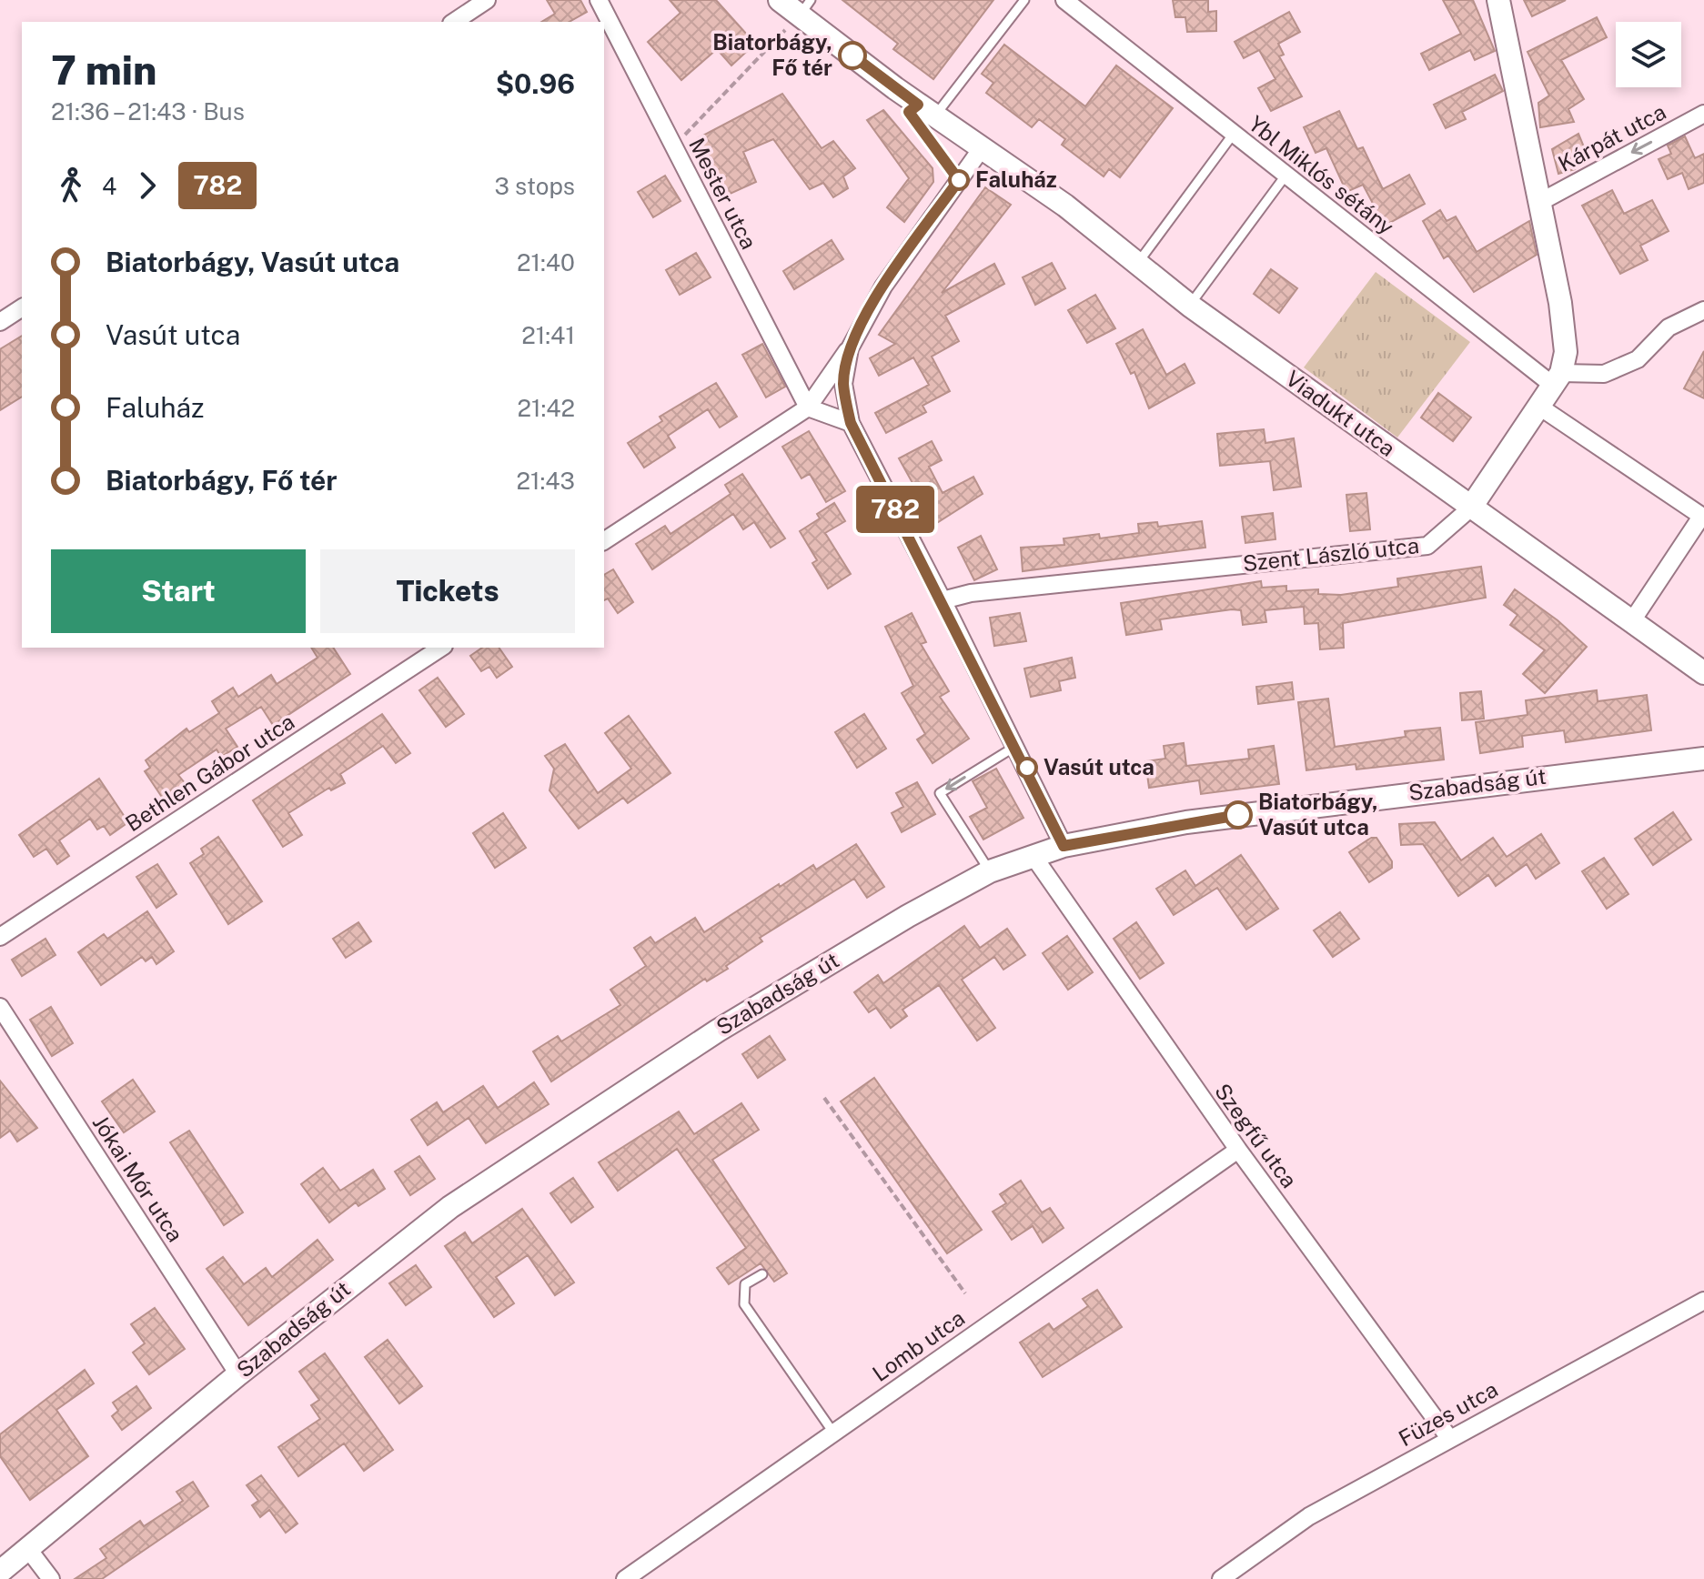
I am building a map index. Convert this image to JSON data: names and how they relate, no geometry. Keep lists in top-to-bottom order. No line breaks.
{"streets":{"main road":["Viadukt utca","Szent László utca","Szabadság út"],"street":["Kárpát utca","Ybl Miklós sétány","Mester utca","Bethlen Gábor utca","Szegfű utca","Jókai Mór utca","Lomb utca","Füzes utca"]},"crossings":[["Kárpát utca","Szent László utca"],["Ybl Miklós sétány","Szent László utca"],["Viadukt utca","Szent László utca"],["Szabadság út","Szegfű utca"],["Szabadság út","Jókai Mór utca"],["Szegfű utca","Lomb utca"],["Szegfű utca","Füzes utca"]],"one_way":["Kárpát utca"],"places":["Biatorbágy, Fő tér","Faluház","Vasút utca","Biatorbágy, Vasút utca"],"lines":["bus line 782"],"page":{"on_map":"782","heading":["7 min","21:36 – 21:43 · Bus","$0.96"],"legs":["4","782","3 stops"],"list":[{"name":"Biatorbágy, Vasút utca","value":"21:40"},{"name":"Vasút utca","value":"21:41"},{"name":"Faluház","value":"21:42"},{"name":"Biatorbágy, Fő tér","value":"21:43"}],"buttons":["Start","Tickets"]}}
